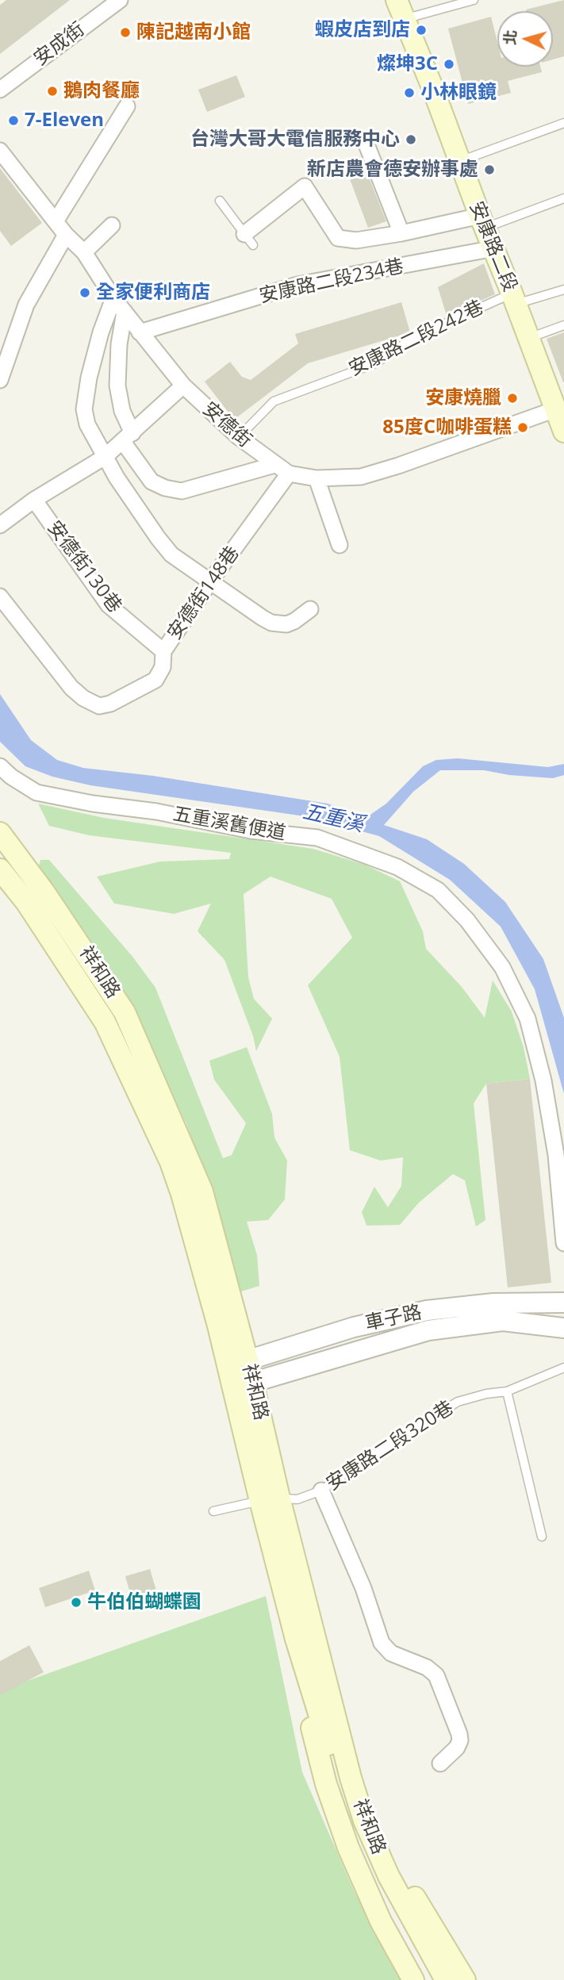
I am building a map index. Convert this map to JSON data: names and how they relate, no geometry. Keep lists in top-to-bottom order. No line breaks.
{"streets":{"main road":["安康路二段","祥和路"],"street":["安成街","安康路二段234巷","安德街","安德街130巷","安德街148巷","五重溪舊便道","車子路"],"lane":["安康路二段242巷","安康路二段320巷"]},"crossings":[["安康路二段","安康路二段234巷"],["安康路二段","安康路二段242巷"],["安康路二段","安德街"],["安康路二段234巷","安德街"],["安康路二段242巷","安德街"],["安德街","安德街148巷"],["安德街130巷","安德街148巷"],["祥和路","車子路"],["祥和路","安康路二段320巷"]],"water":["五重溪"],"places":["蝦皮店到店","陳記越南小館","燦坤3C","鵝肉餐廳","小林眼鏡","7-Eleven","台灣大哥大電信服務中心","新店農會德安辦事處","全家便利商店","安康燒臘","85度C咖啡蛋糕","牛伯伯蝴蝶園"],"north":"left"}
